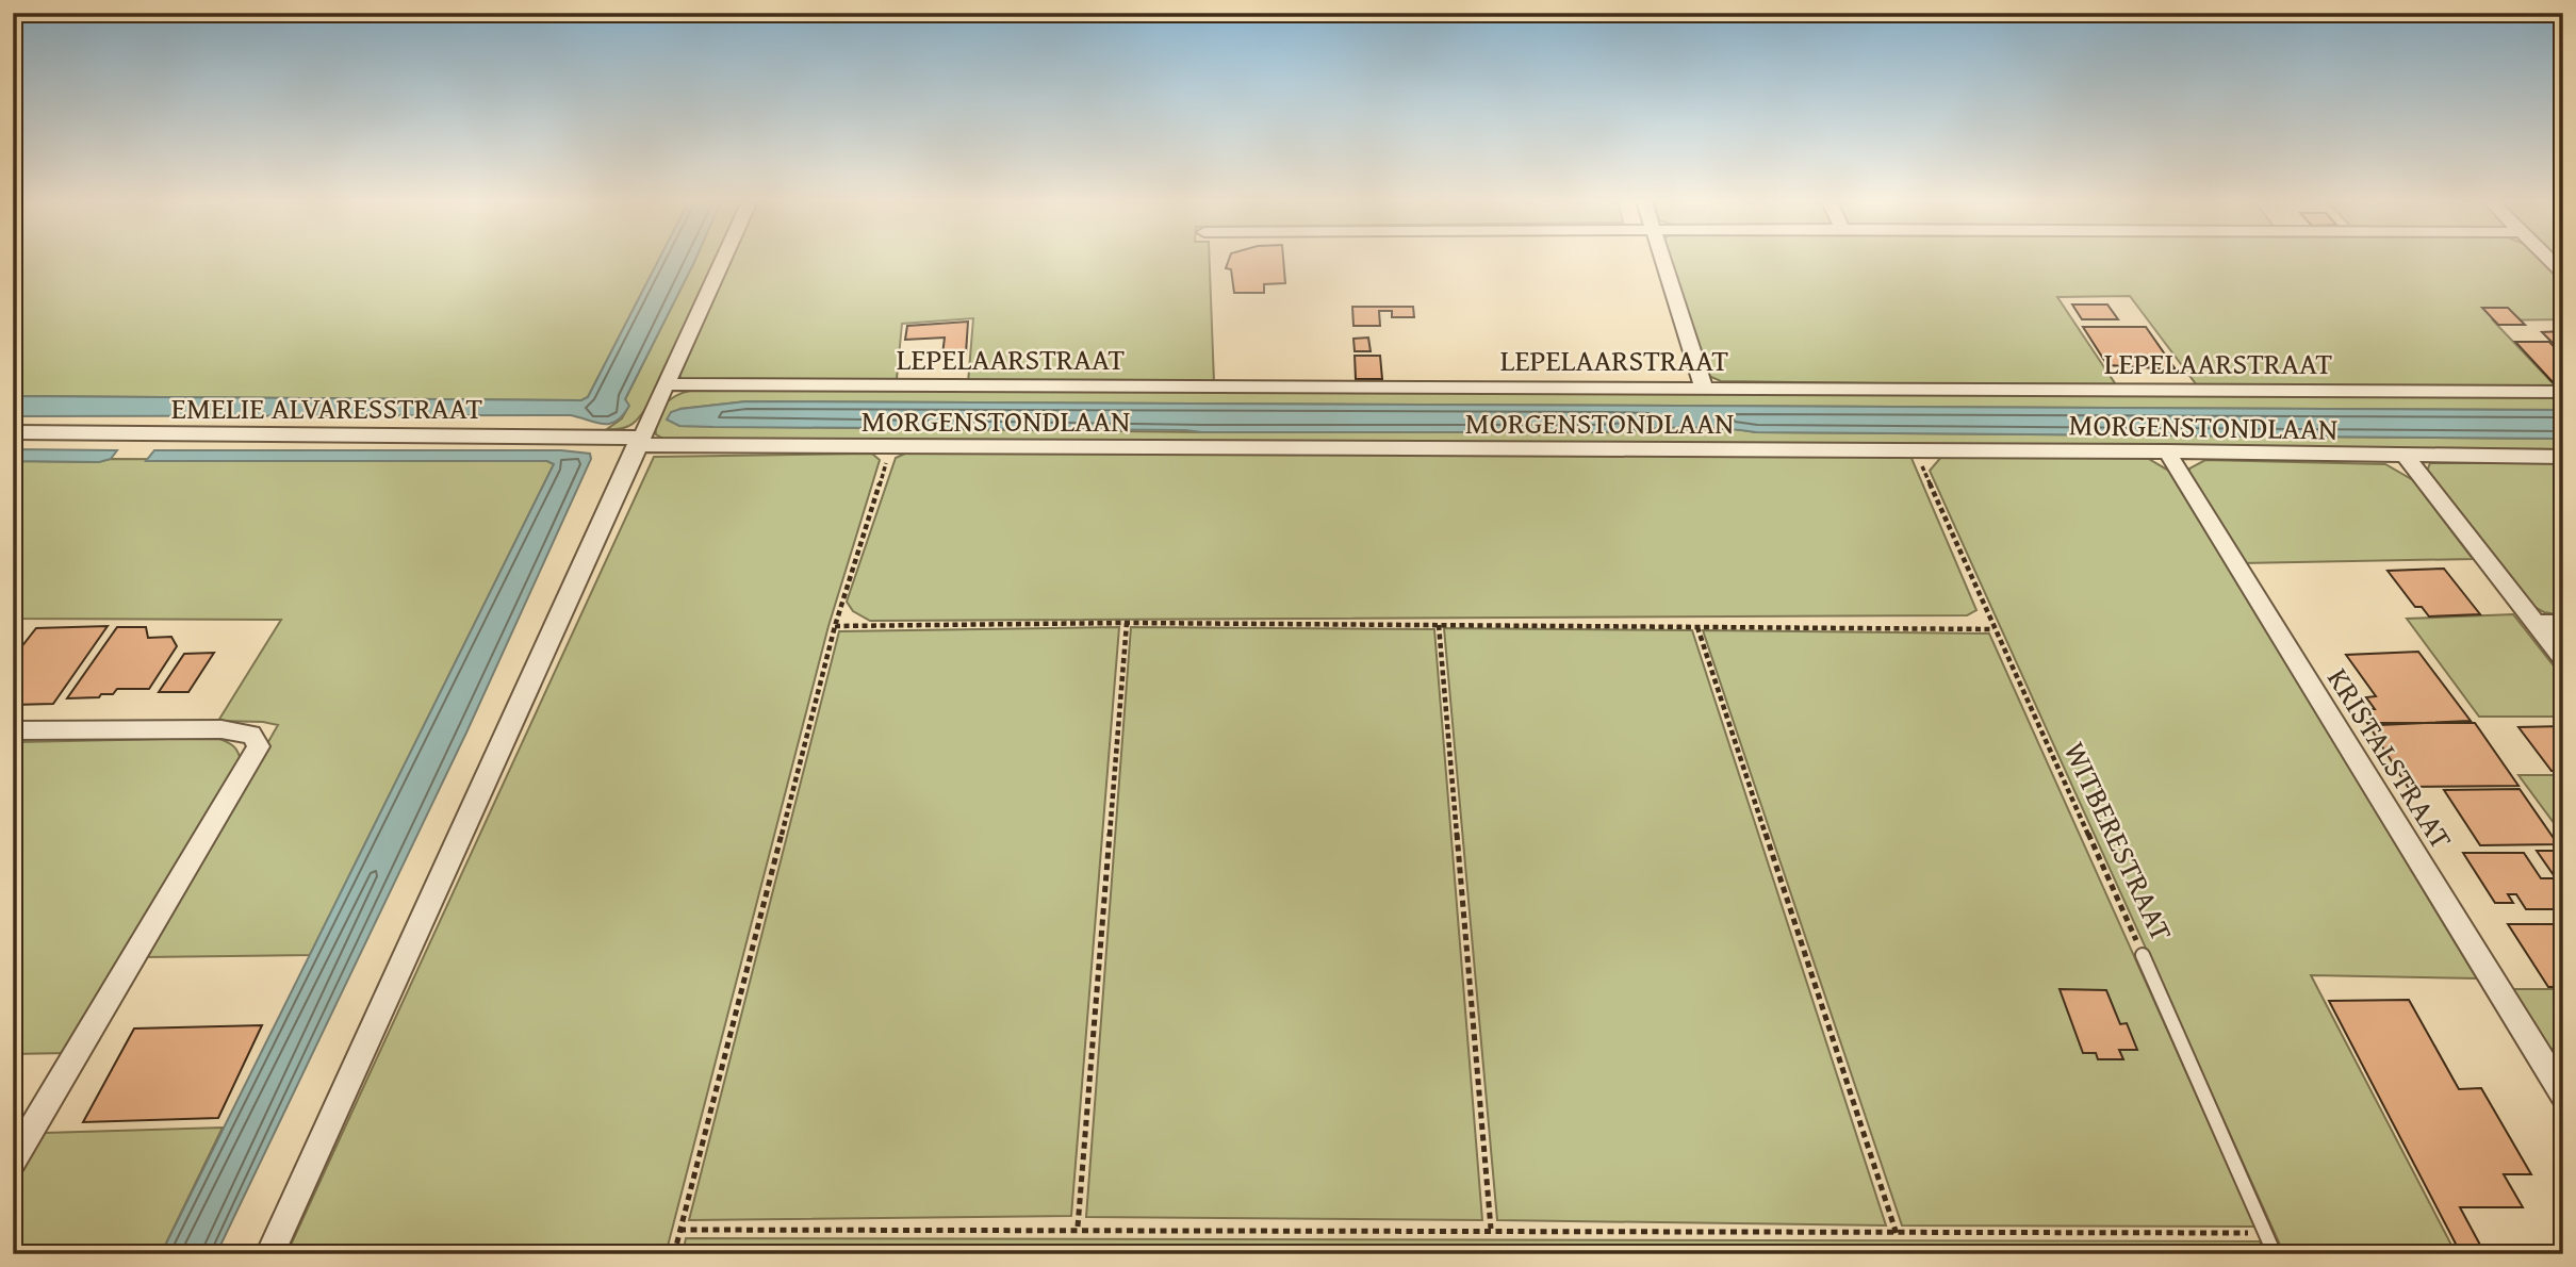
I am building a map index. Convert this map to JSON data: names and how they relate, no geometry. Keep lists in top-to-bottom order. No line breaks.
{"streets":{"street":["LEPELAARSTRAAT","EMELIE ALVARESSTRAAT","MORGENSTONDLAAN","KRISTALSTRAAT"],"lane":["WITBERESTRAAT"]},"crossings":[["EMELIE ALVARESSTRAAT","MORGENSTONDLAAN"],["MORGENSTONDLAAN","KRISTALSTRAAT"],["MORGENSTONDLAAN","WITBERESTRAAT"]]}
